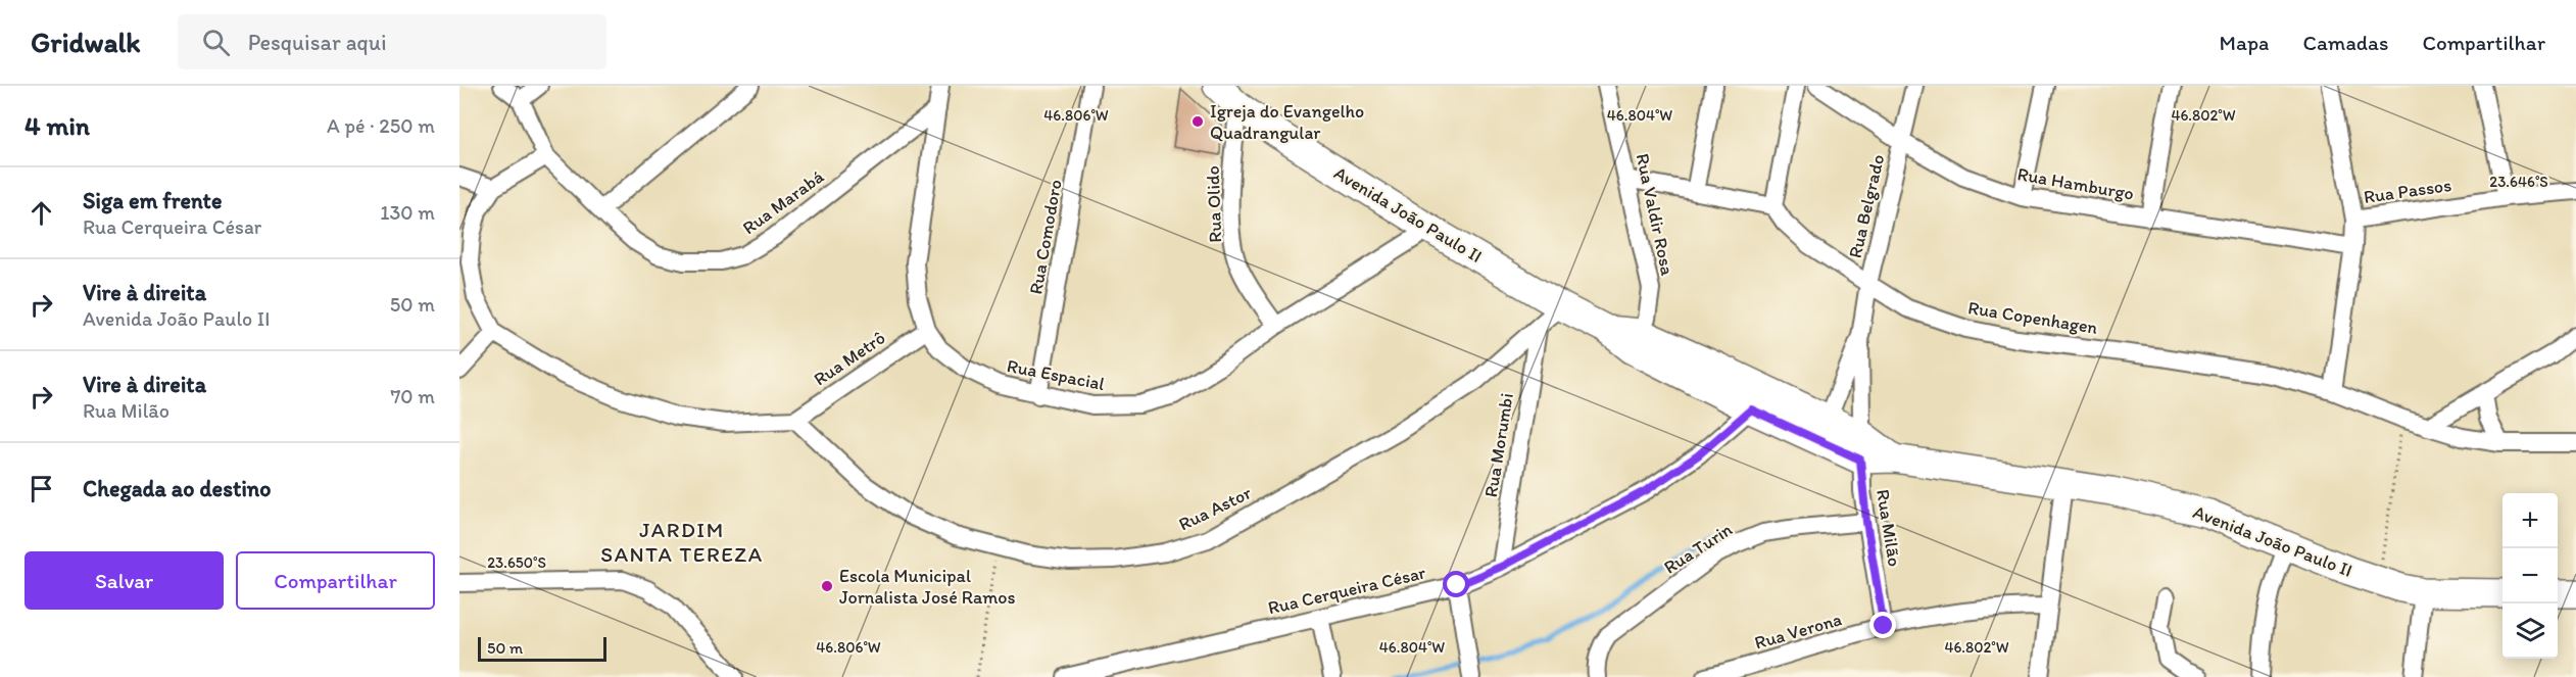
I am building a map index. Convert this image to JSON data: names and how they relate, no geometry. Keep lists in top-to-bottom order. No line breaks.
{"streets":{"main road":["Avenida João Paulo II"],"street":["Rua Hamburgo","Rua Passos","Rua Marabá","Rua Olido","Rua Belgrado","Rua Valdir Rosa","Rua Comodoro","Rua Copenhagen","Rua Metrô","Rua Espacial","Rua Morumbi","Rua Astor","Rua Milão","Rua Turin","Rua Cerqueira César","Rua Verona"]},"crossings":[["Rua Hamburgo","Rua Belgrado"],["Rua Marabá","Rua Espacial"],["Rua Olido","Avenida João Paulo II"],["Rua Olido","Rua Espacial"],["Rua Belgrado","Avenida João Paulo II"],["Rua Belgrado","Rua Copenhagen"],["Rua Belgrado","Rua Milão"],["Avenida João Paulo II","Rua Valdir Rosa"],["Avenida João Paulo II","Rua Espacial"],["Avenida João Paulo II","Rua Astor"],["Avenida João Paulo II","Rua Milão"],["Avenida João Paulo II","Rua Cerqueira César"],["Rua Comodoro","Rua Espacial"],["Rua Metrô","Rua Espacial"],["Rua Metrô","Rua Astor"],["Rua Morumbi","Rua Astor"],["Rua Morumbi","Rua Cerqueira César"],["Rua Milão","Rua Turin"],["Rua Milão","Rua Verona"]],"districts":["JARDIM SANTA TEREZA"],"places":["Igreja do Evangelho Quadrangular","Escola Municipal Jornalista José Ramos"],"scale_bar":"50 m","page":{"header":"Gridwalk","search":"Pesquisar aqui","nav":["Mapa","Camadas","Compartilhar"],"heading":["4 min","A pé · 250 m"],"list":[["Siga em frente","Rua Cerqueira César","130 m"],["Vire à direita","Avenida João Paulo II","50 m"],["Vire à direita","Rua Milão","70 m"],"Chegada ao destino"],"map_buttons":["+","−"],"buttons":["Salvar","Compartilhar"],"scale":"50 m"},"coordinates":["46.806°W","46.804°W","46.802°W","23.646°S","23.650°S"]}
